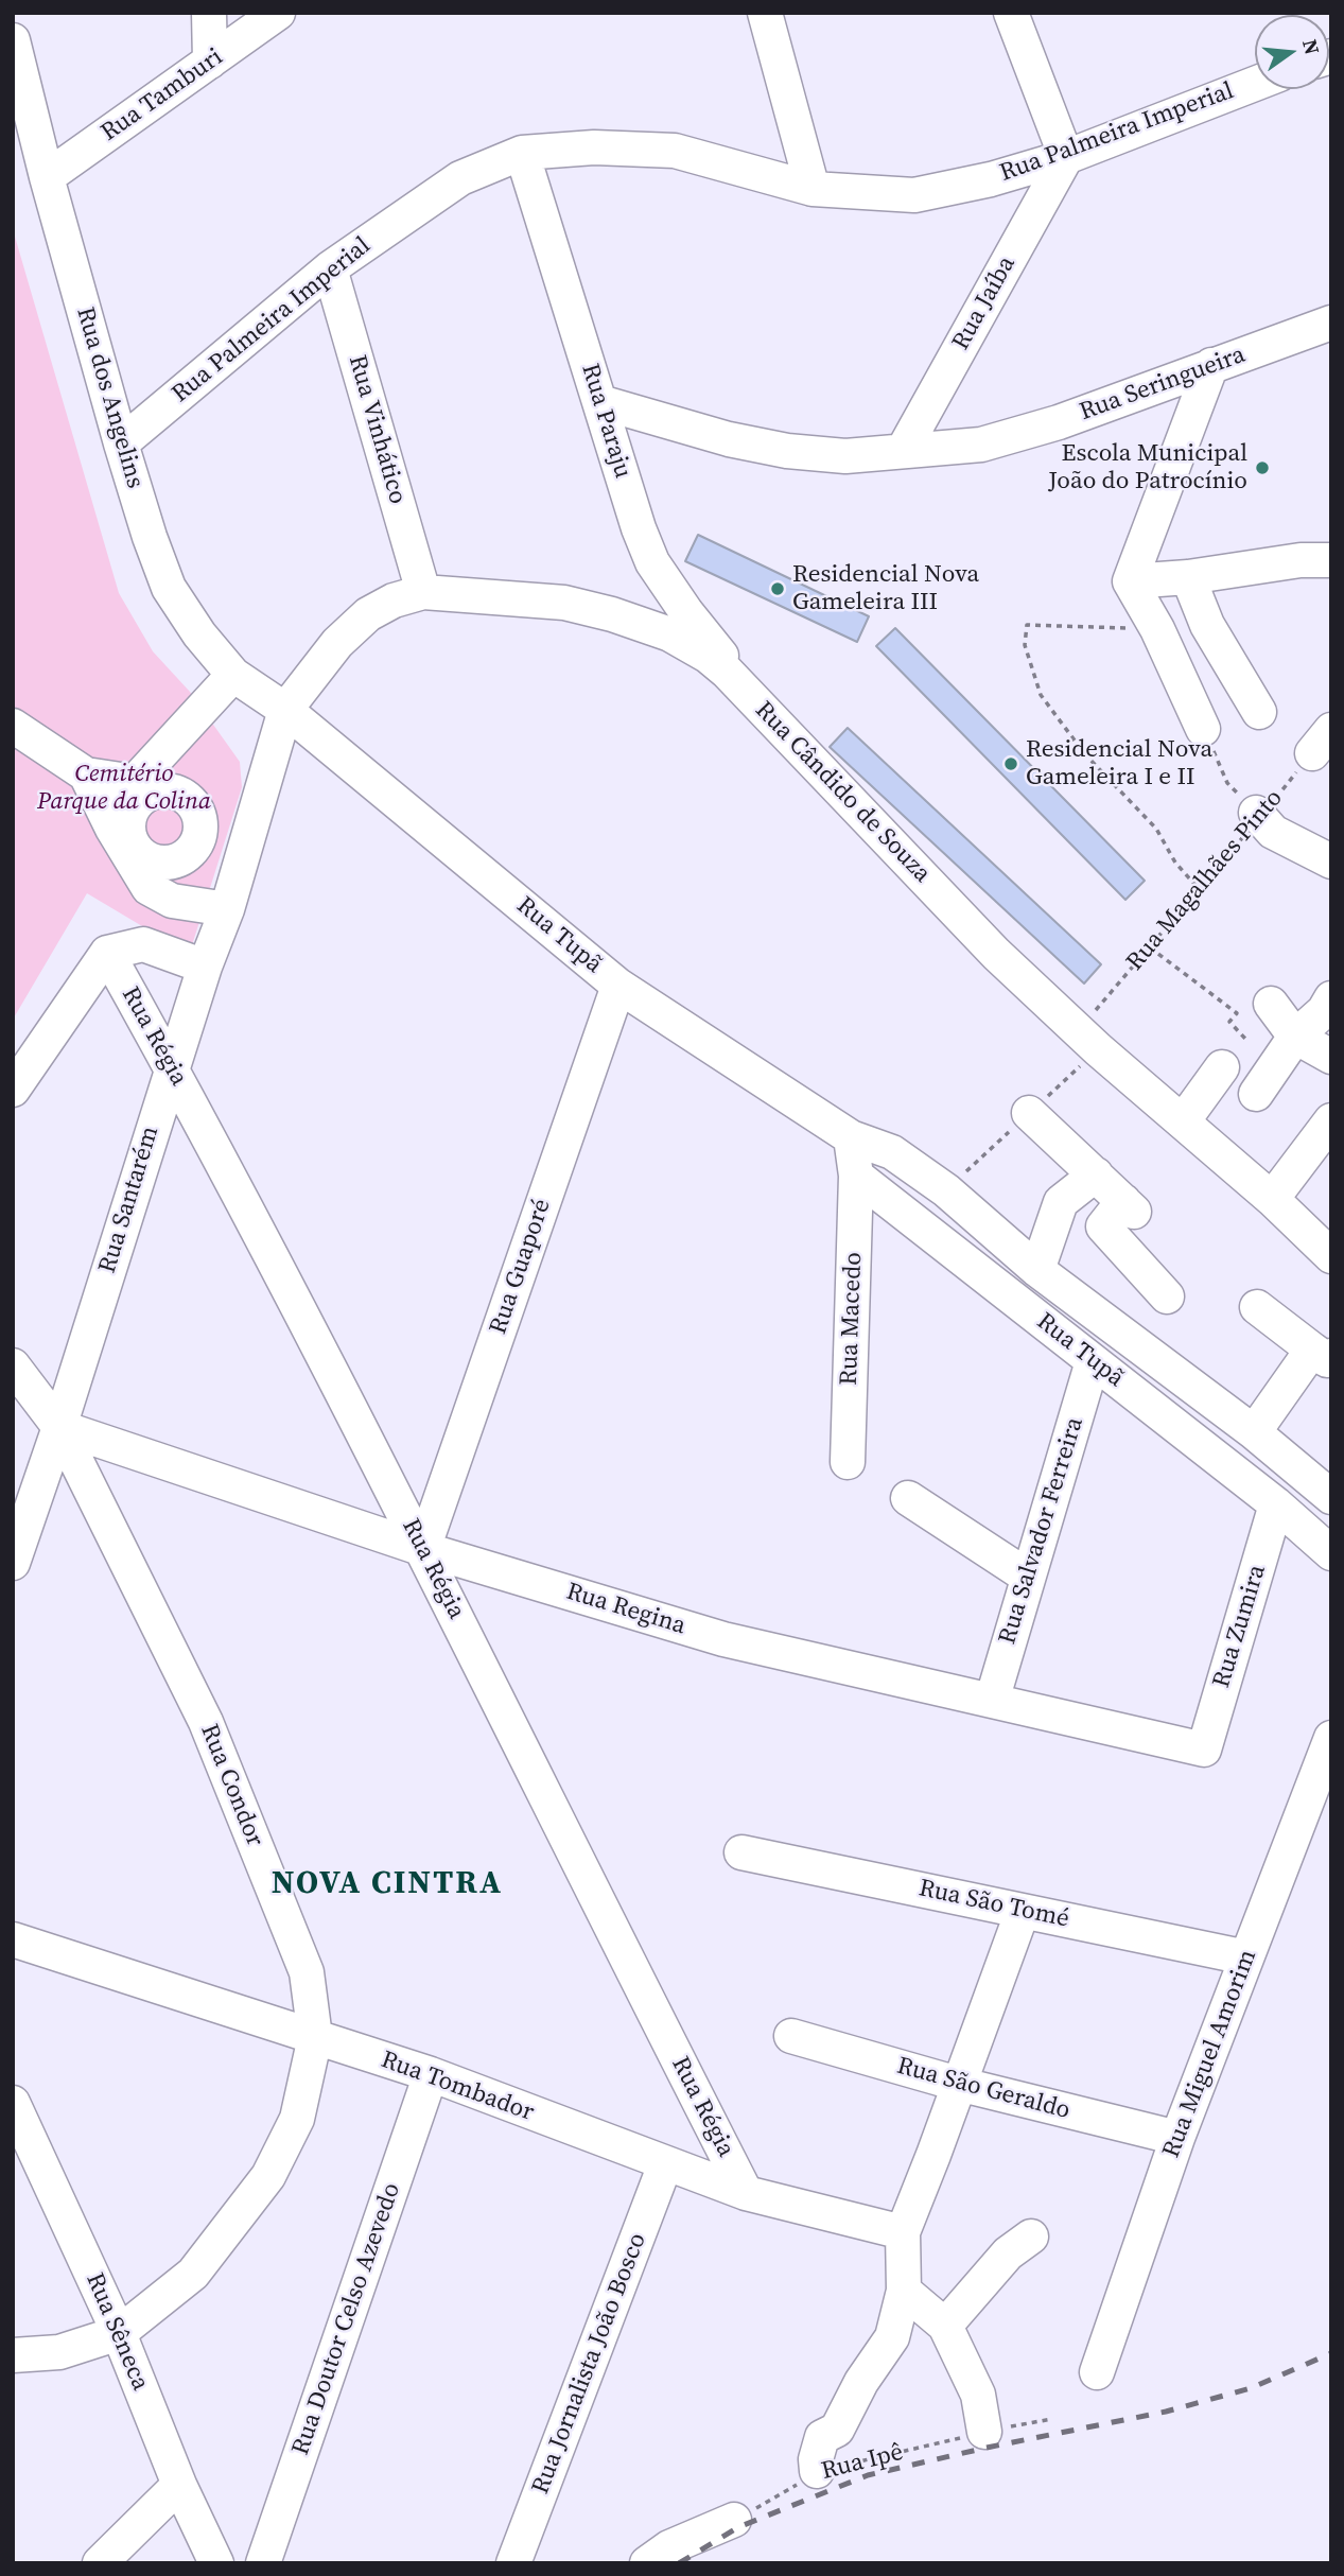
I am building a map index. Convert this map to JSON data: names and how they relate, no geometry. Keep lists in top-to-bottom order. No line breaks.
{"streets":{"street":["Rua Tamburi","Rua Palmeira Imperial","Rua Jaíba","Rua Seringueira","Rua dos Angelins","Rua Paraju","Rua Vinhático","Rua Cândido de Souza","Rua Tupã","Rua Régia","Rua Santarém","Rua Guaporé","Rua Macedo","Rua Salvador Ferreira","Rua Regina","Rua Zumira","Rua Condor","Rua São Tomé","Rua Miguel Amorim","Rua Tombador","Rua São Geraldo","Rua Doutor Celso Azevedo","Rua Sêneca","Rua Jornalista João Bosco"],"path":["Rua Magalhães Pinto","Rua Ipê"]},"crossings":[["Rua Tamburi","Rua dos Angelins"],["Rua Palmeira Imperial","Rua Jaíba"],["Rua Palmeira Imperial","Rua dos Angelins"],["Rua Palmeira Imperial","Rua Paraju"],["Rua Palmeira Imperial","Rua Vinhático"],["Rua Jaíba","Rua Seringueira"],["Rua Seringueira","Rua Paraju"],["Rua dos Angelins","Rua Cândido de Souza"],["Rua dos Angelins","Rua Tupã"],["Rua dos Angelins","Rua Santarém"],["Rua Paraju","Rua Cândido de Souza"],["Rua Vinhático","Rua Cândido de Souza"],["Rua Cândido de Souza","Rua Magalhães Pinto"],["Rua Cândido de Souza","Rua Tupã"],["Rua Cândido de Souza","Rua Santarém"],["Rua Tupã","Rua Santarém"],["Rua Tupã","Rua Guaporé"],["Rua Tupã","Rua Macedo"],["Rua Tupã","Rua Salvador Ferreira"],["Rua Tupã","Rua Zumira"],["Rua Régia","Rua Santarém"],["Rua Régia","Rua Guaporé"],["Rua Régia","Rua Regina"],["Rua Régia","Rua Tombador"],["Rua Santarém","Rua Regina"],["Rua Santarém","Rua Condor"],["Rua Guaporé","Rua Regina"],["Rua Salvador Ferreira","Rua Regina"],["Rua Regina","Rua Zumira"],["Rua Regina","Rua Condor"],["Rua Condor","Rua Tombador"],["Rua Condor","Rua Sêneca"],["Rua São Tomé","Rua Miguel Amorim"],["Rua Miguel Amorim","Rua São Geraldo"],["Rua Tombador","Rua Doutor Celso Azevedo"],["Rua Tombador","Rua Jornalista João Bosco"]],"districts":["NOVA CINTRA"],"parks":["Cemitério Parque da Colina"],"places":["Escola Municipal João do Patrocínio","Residencial Nova Gameleira III","Residencial Nova Gameleira I e II"],"north":"right"}
